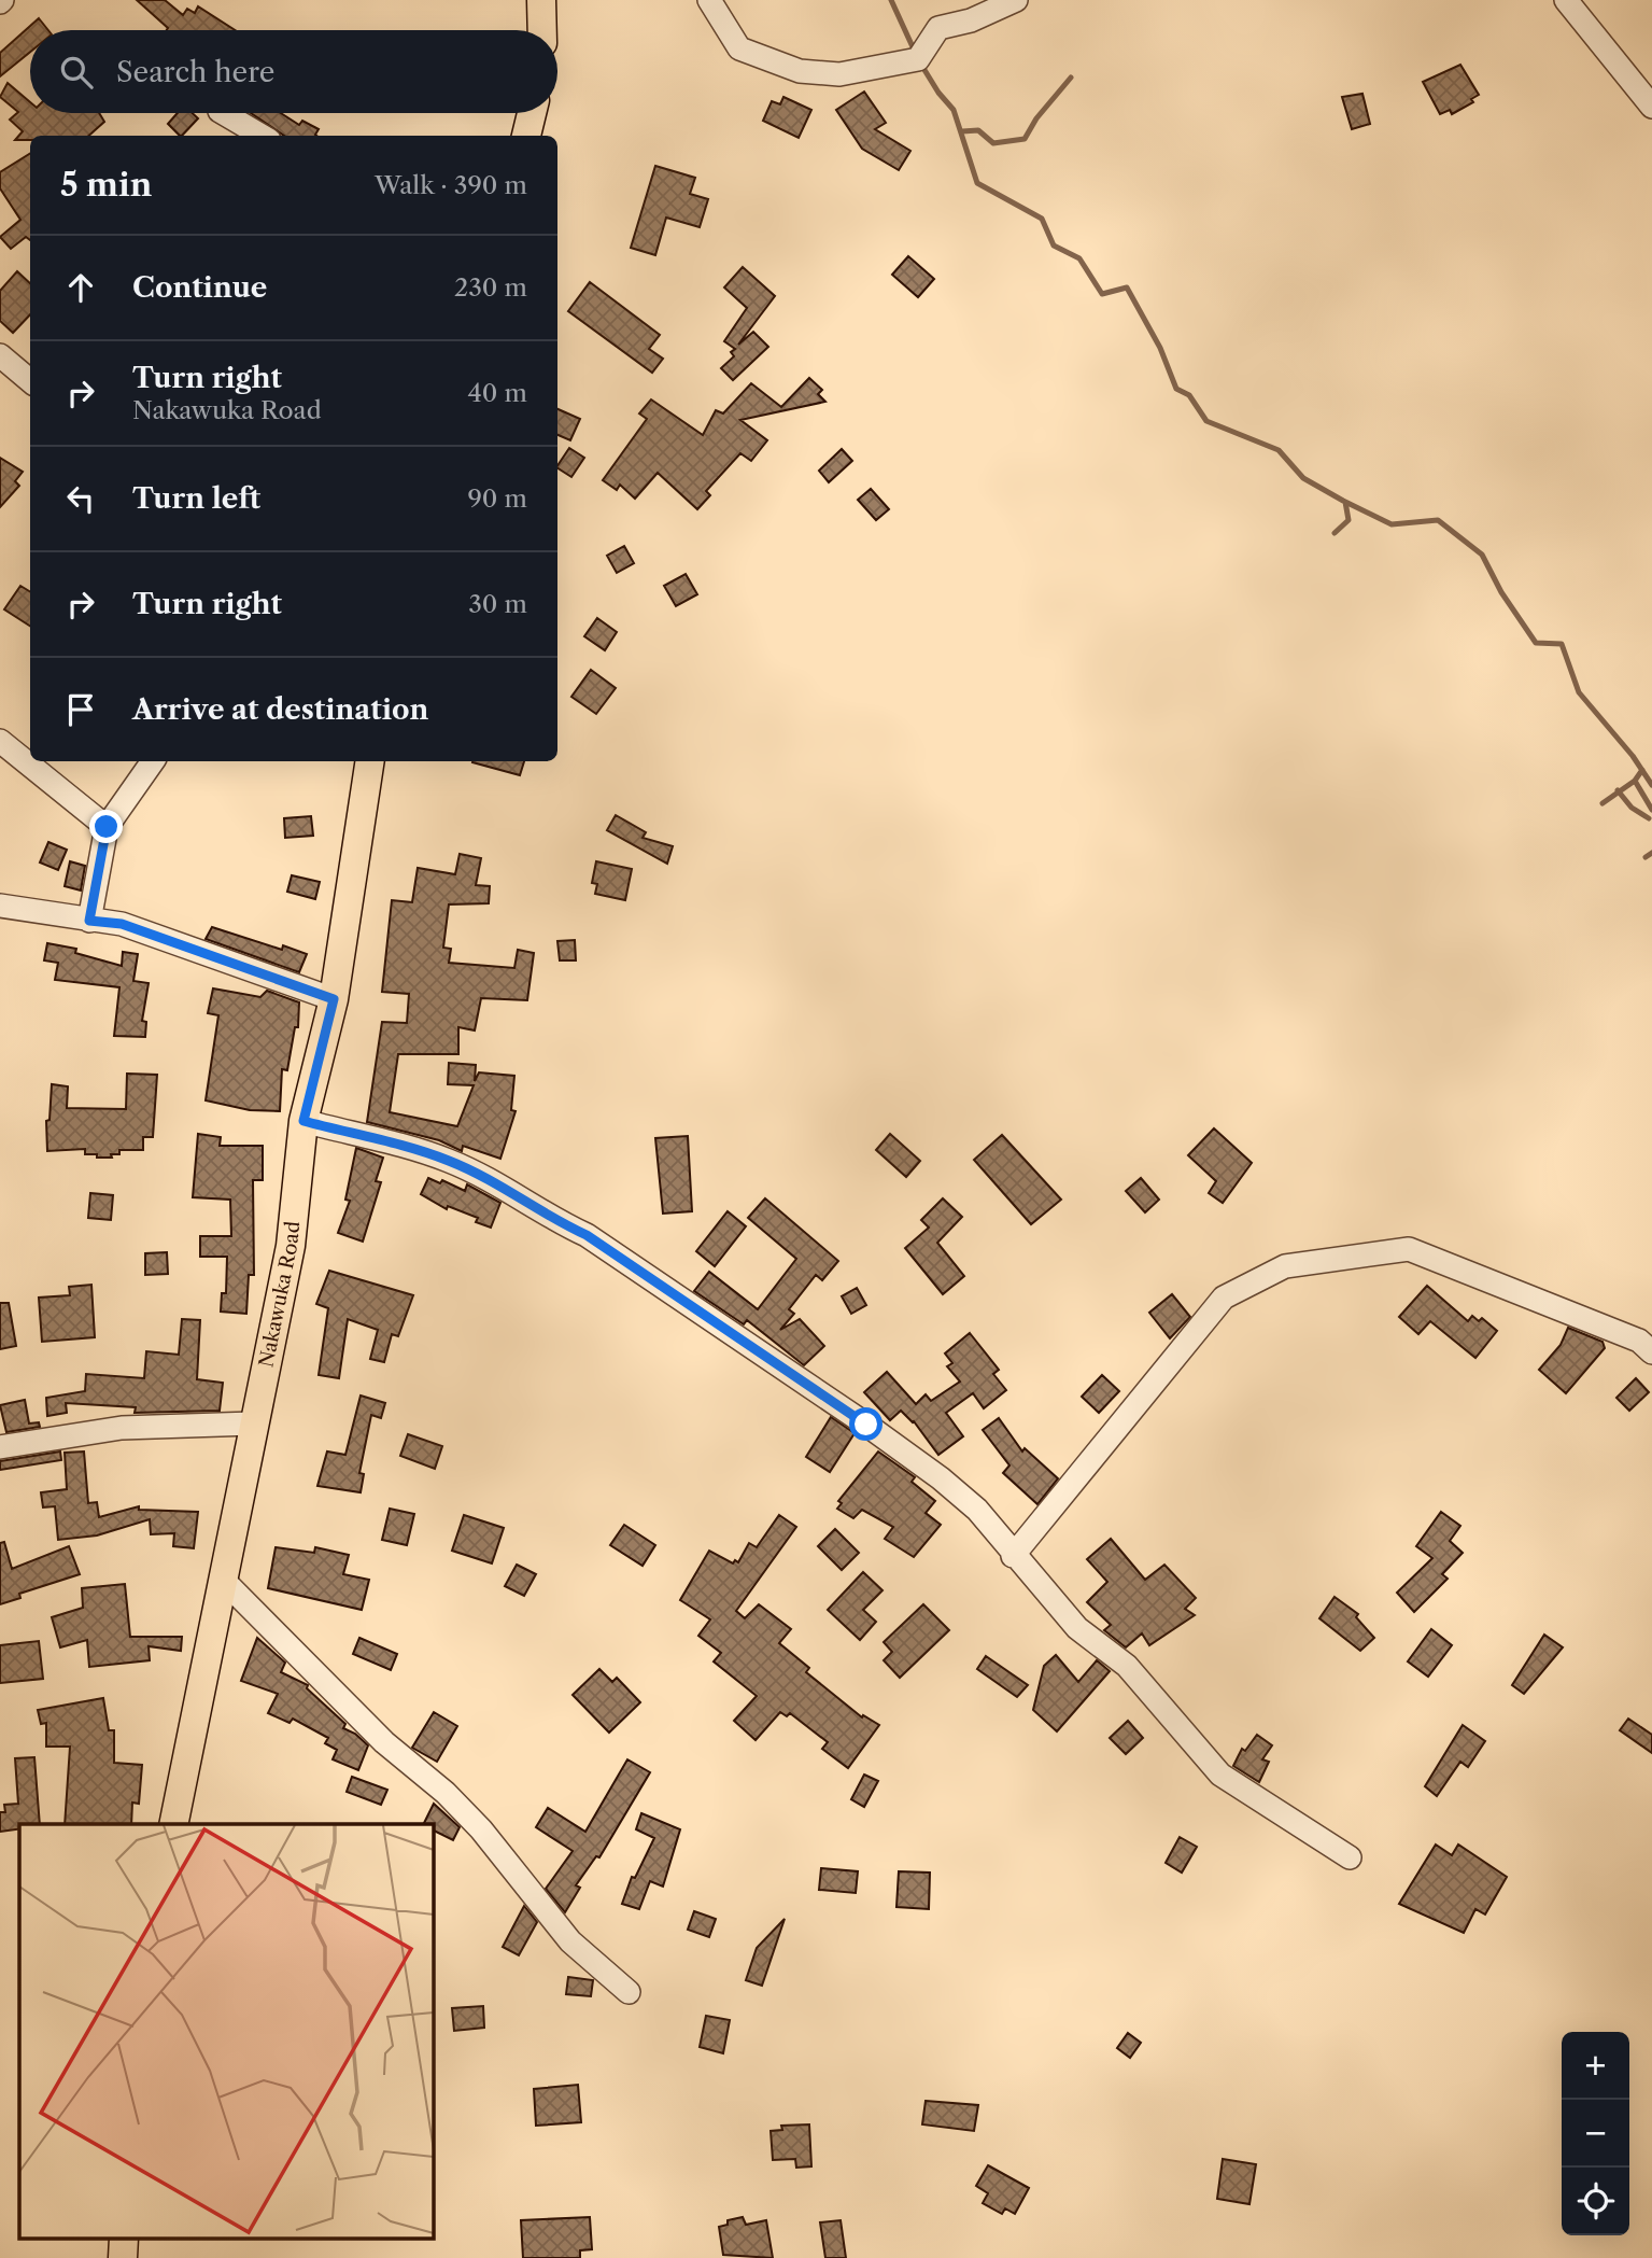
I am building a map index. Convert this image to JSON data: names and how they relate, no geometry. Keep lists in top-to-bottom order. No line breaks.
{"streets":{"main road":["Nakawuka Road"]},"page":{"search":"Search here","heading":["5 min","Walk · 390 m"],"list":[["Continue","230 m"],["Turn right","Nakawuka Road","40 m"],["Turn left","90 m"],["Turn right","30 m"],"Arrive at destination"],"map_buttons":["+","−"]}}
